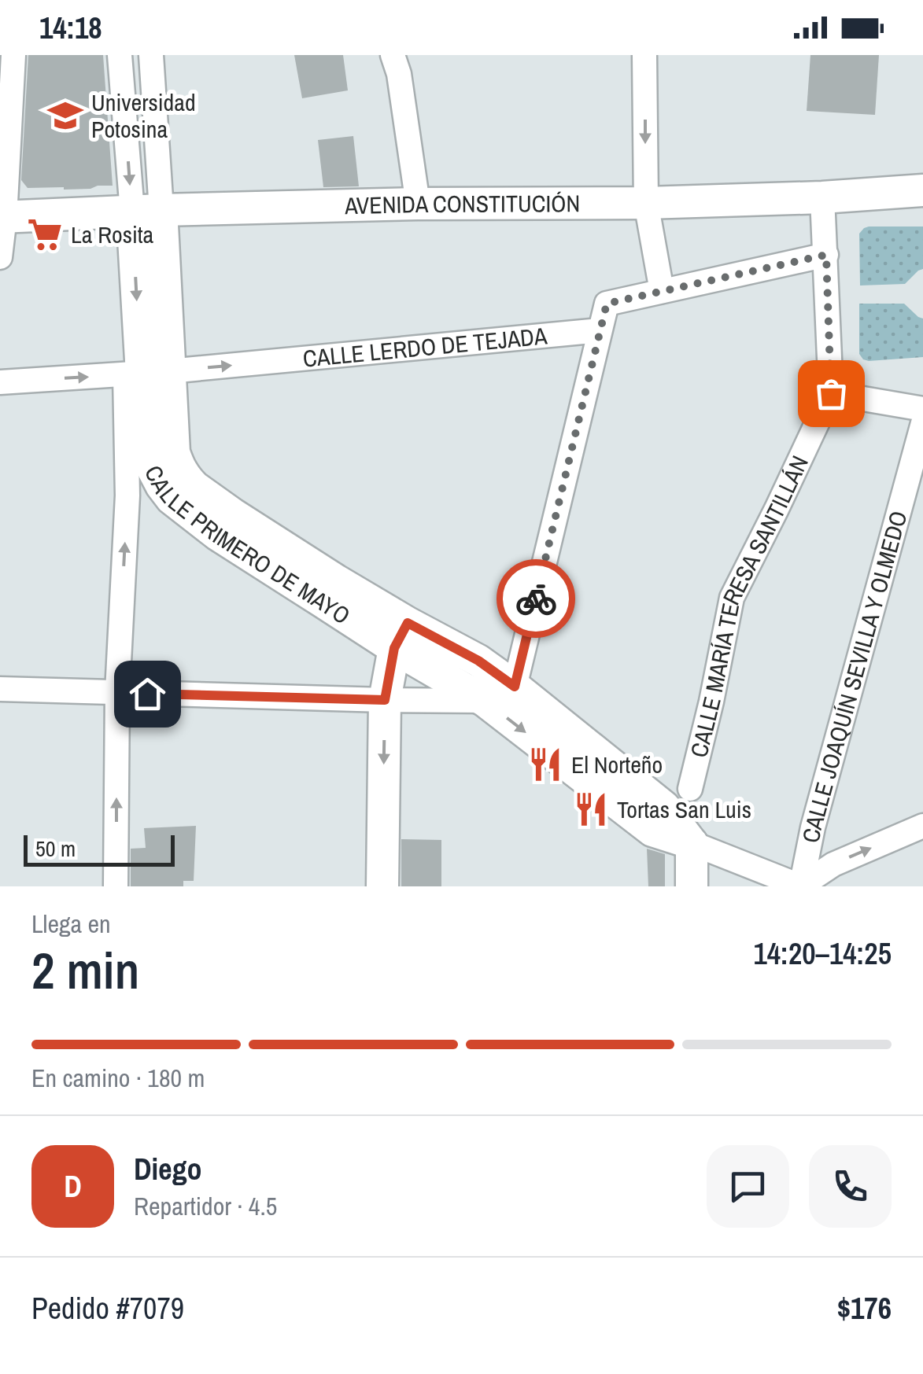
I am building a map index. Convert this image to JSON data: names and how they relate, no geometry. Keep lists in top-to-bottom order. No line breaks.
{"streets":{"main road":["AVENIDA CONSTITUCIÓN","CALLE PRIMERO DE MAYO"],"street":["CALLE LERDO DE TEJADA","CALLE MARÍA TERESA SANTILLÁN","CALLE JOAQUÍN SEVILLA Y OLMEDO"]},"crossings":[["AVENIDA CONSTITUCIÓN","CALLE PRIMERO DE MAYO"],["AVENIDA CONSTITUCIÓN","CALLE MARÍA TERESA SANTILLÁN"],["CALLE LERDO DE TEJADA","CALLE PRIMERO DE MAYO"],["CALLE PRIMERO DE MAYO","CALLE JOAQUÍN SEVILLA Y OLMEDO"]],"one_way":["CALLE LERDO DE TEJADA"],"places":{"school or university":["Universidad Potosina"],"supermarket":["La Rosita"],"restaurant":["El Norteño","Tortas San Luis"]},"scale_bar":"50 m","page":{"status":"14:18","scale":"50 m","heading":["2 min","Llega en","14:20–14:25"],"panel":["Diego","Repartidor · 4.5","Pedido #7079","$176"],"bar":"En camino · 180 m","round":"D"}}
